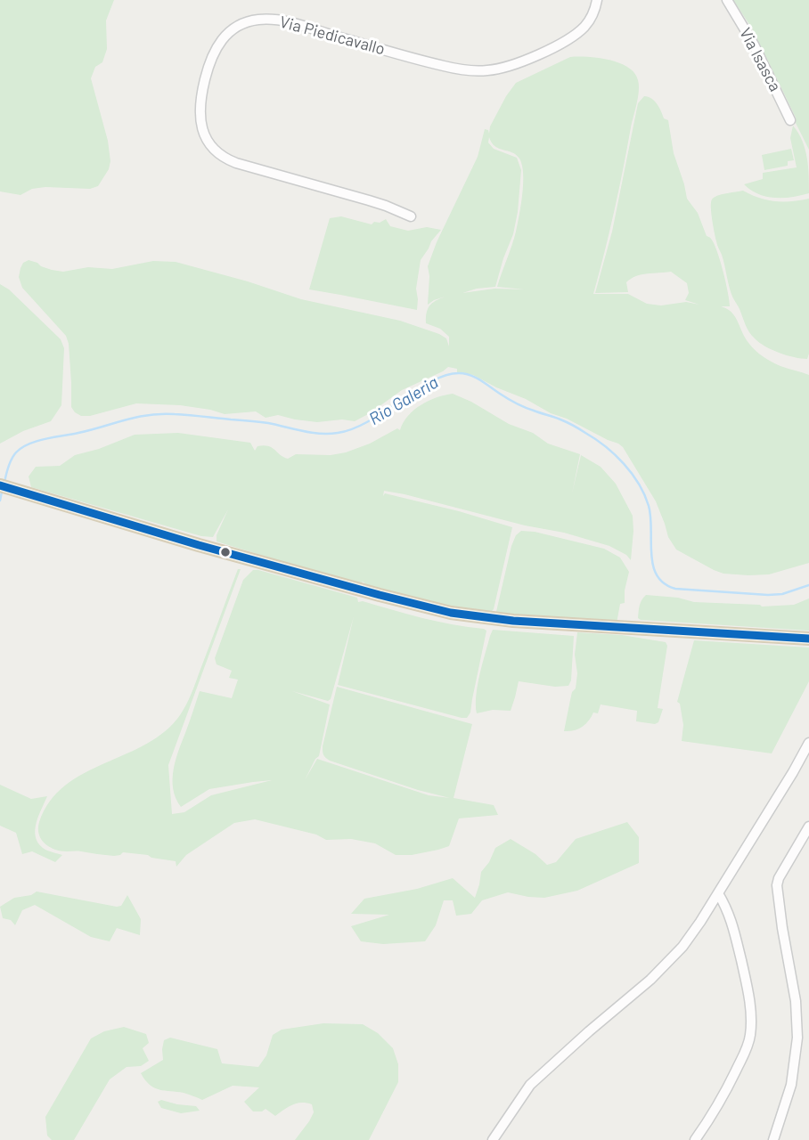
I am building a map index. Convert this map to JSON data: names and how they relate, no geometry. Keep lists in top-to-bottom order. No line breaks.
{"streets":{"street":["Via Piedicavallo","Via Isasca"]},"water":["Rio Galeria"]}
